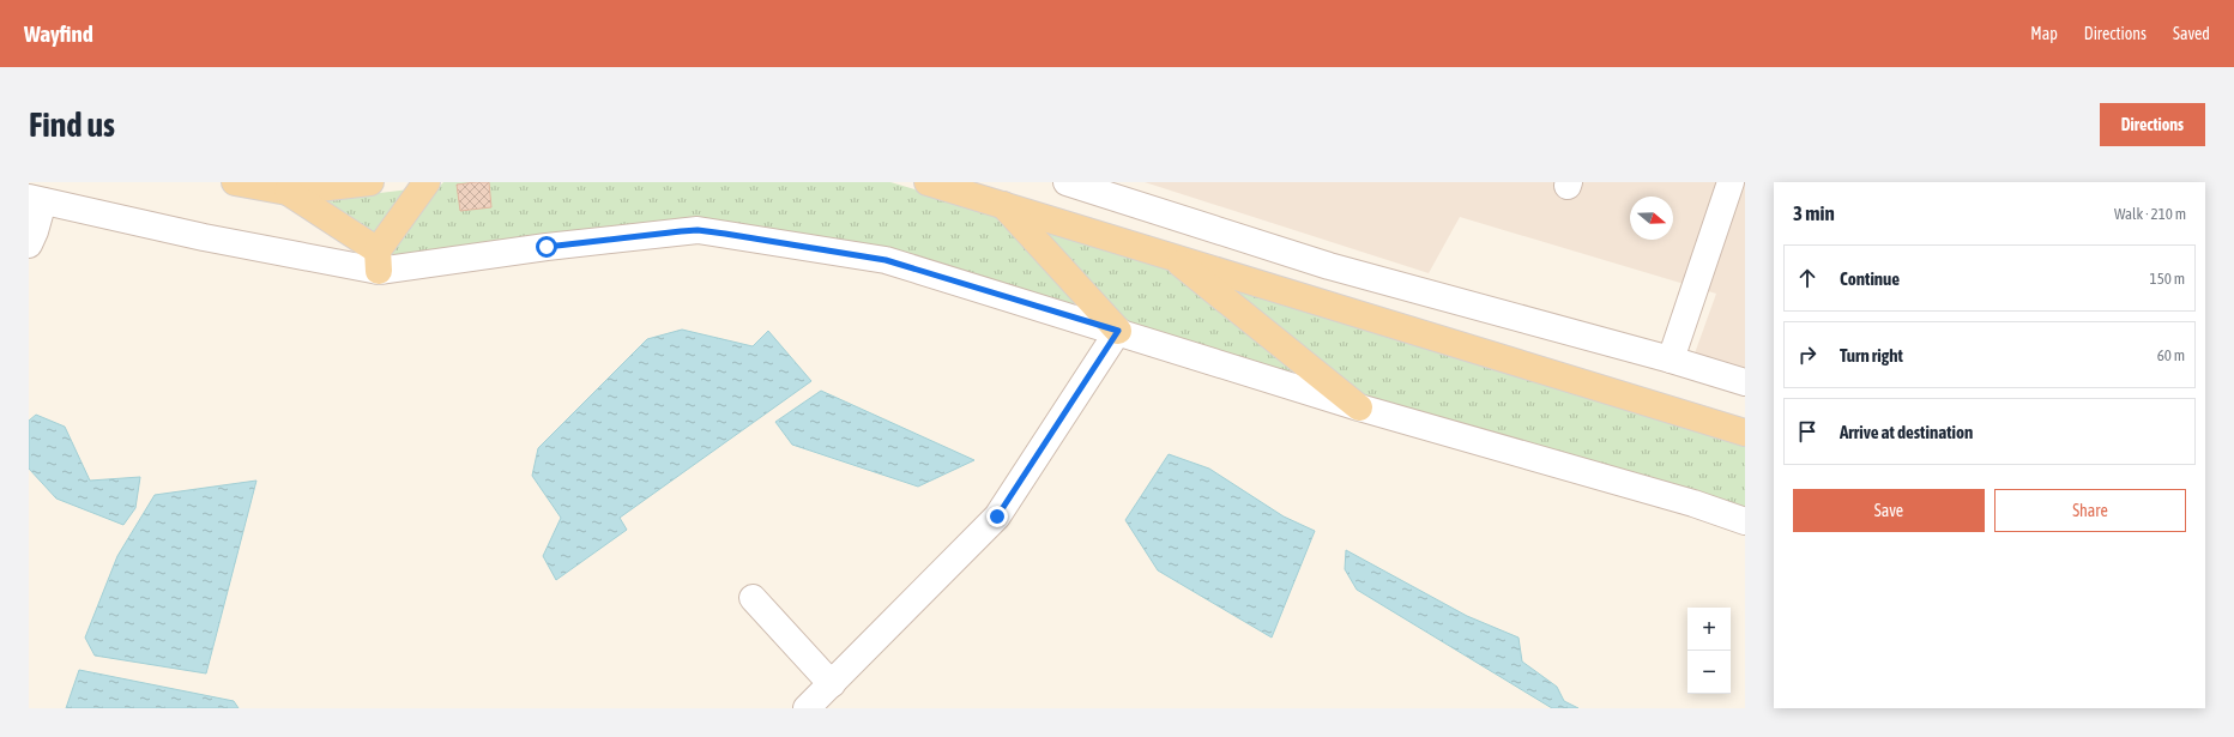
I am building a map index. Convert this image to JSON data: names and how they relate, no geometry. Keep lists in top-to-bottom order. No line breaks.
{"north":"right","page":{"header":"Wayfind","nav":["Map","Directions","Saved"],"buttons":["Directions",["Save","Share"]],"title":"Find us","heading":["3 min","Walk · 210 m"],"list":[["Continue","150 m"],["Turn right","60 m"],"Arrive at destination"],"map_buttons":["+","−"]}}
